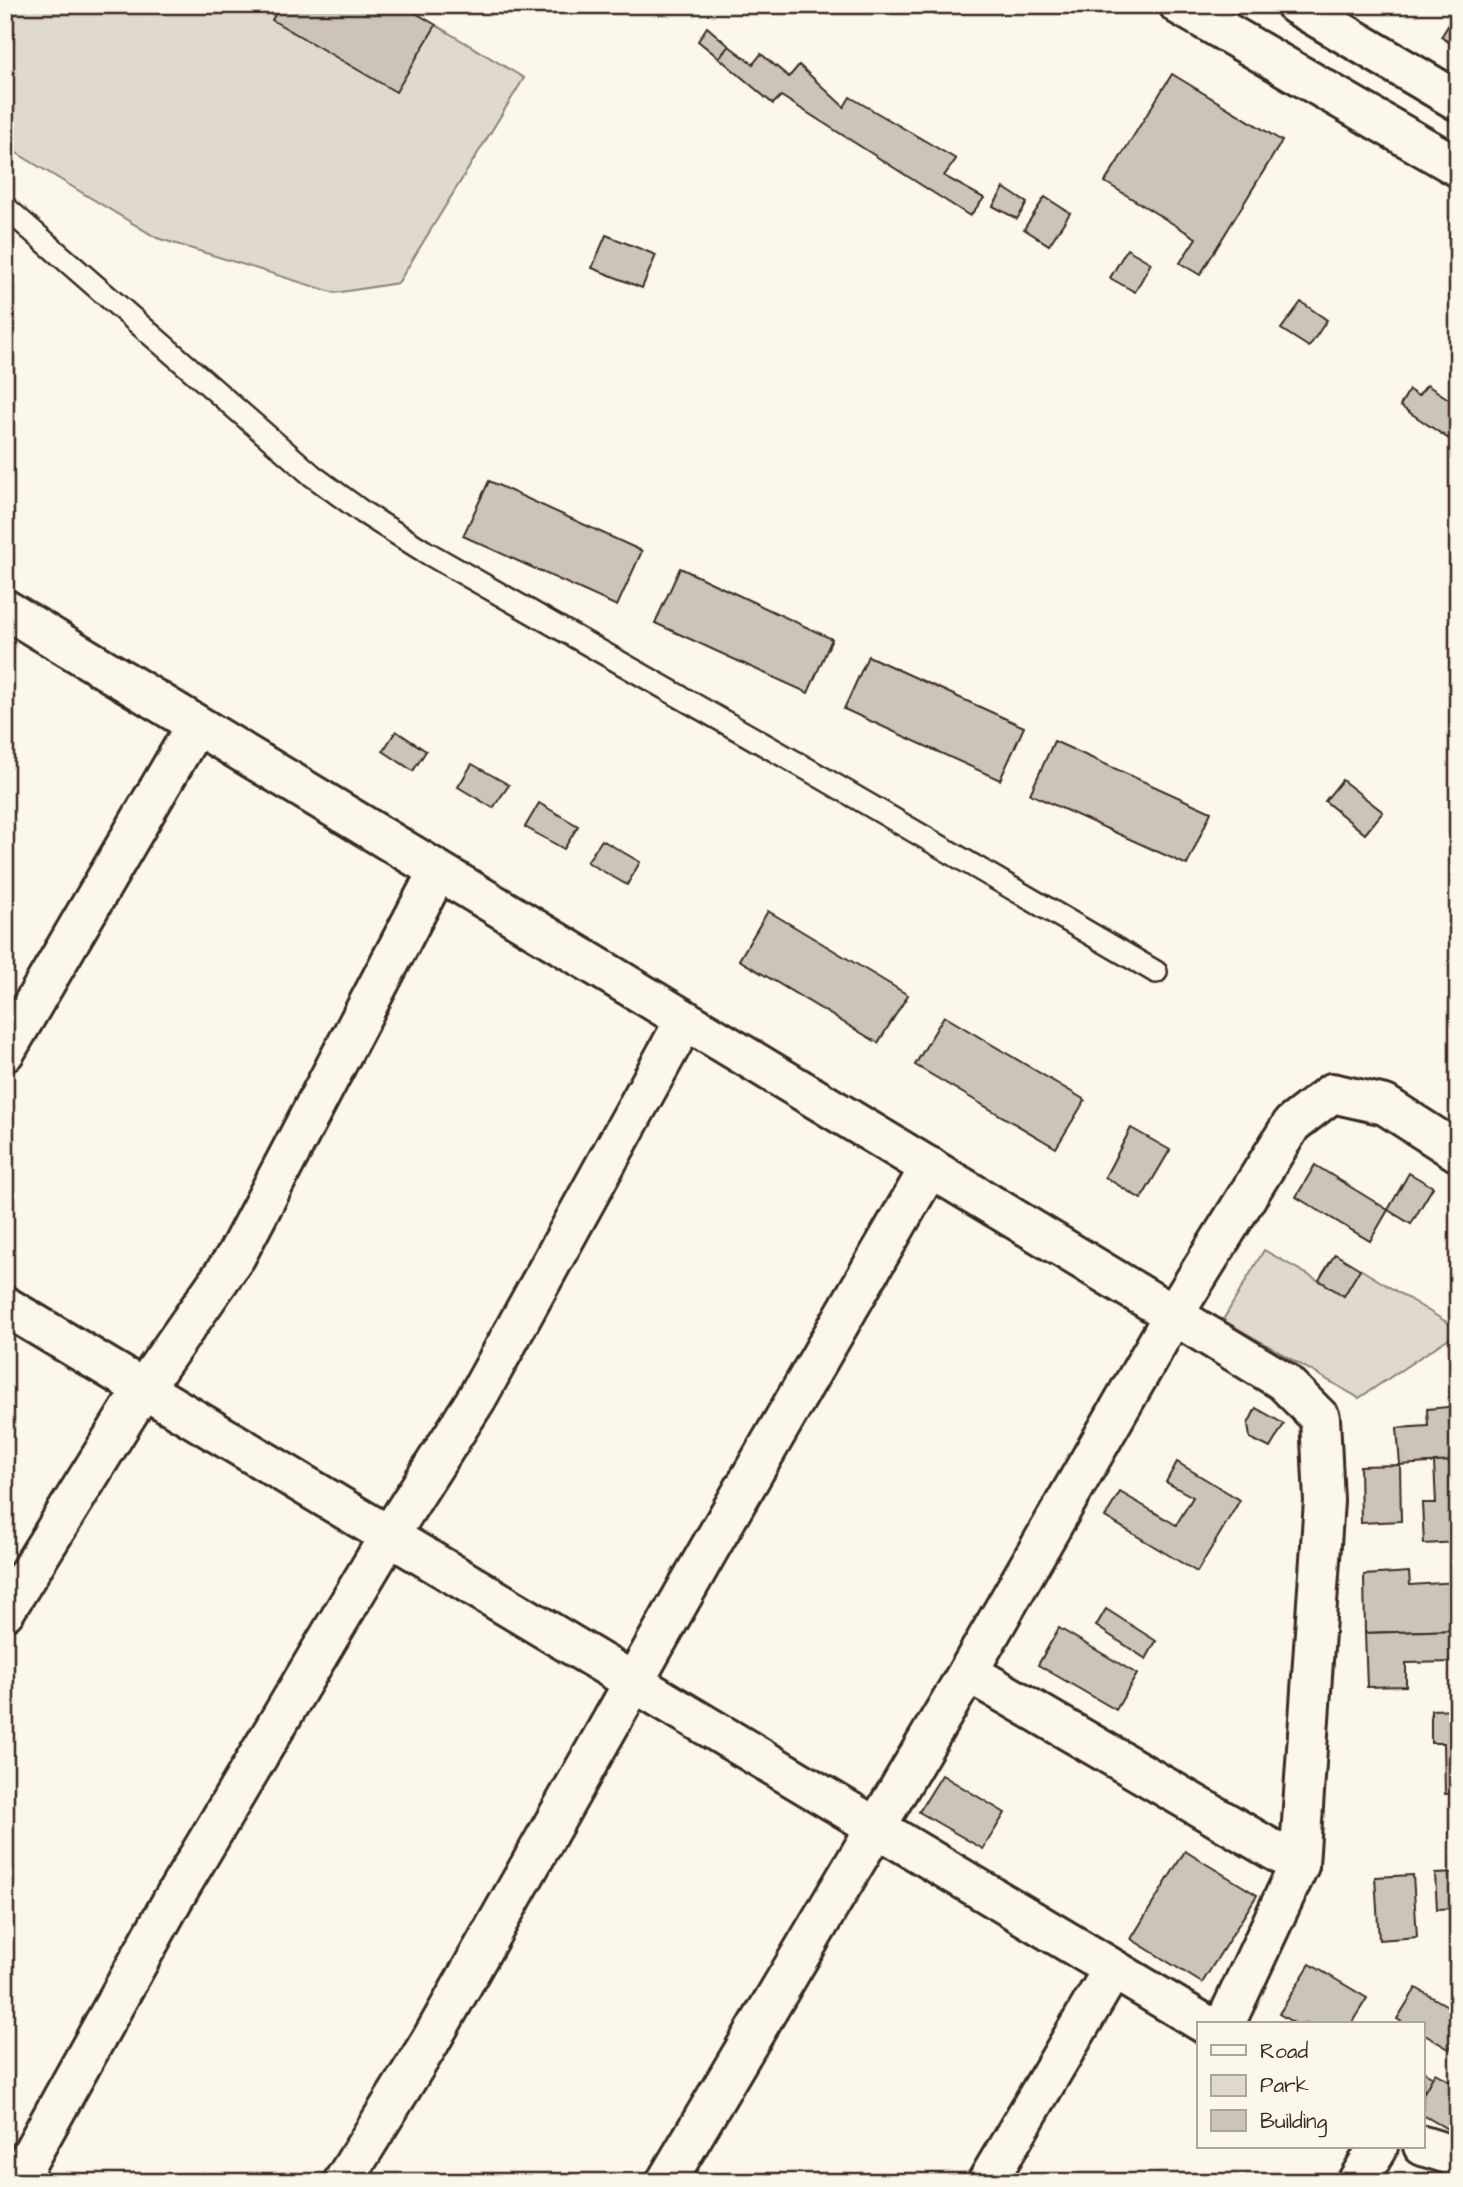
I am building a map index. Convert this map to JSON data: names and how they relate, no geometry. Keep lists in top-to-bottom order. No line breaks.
{"legend":["Road","Park","Building"]}
